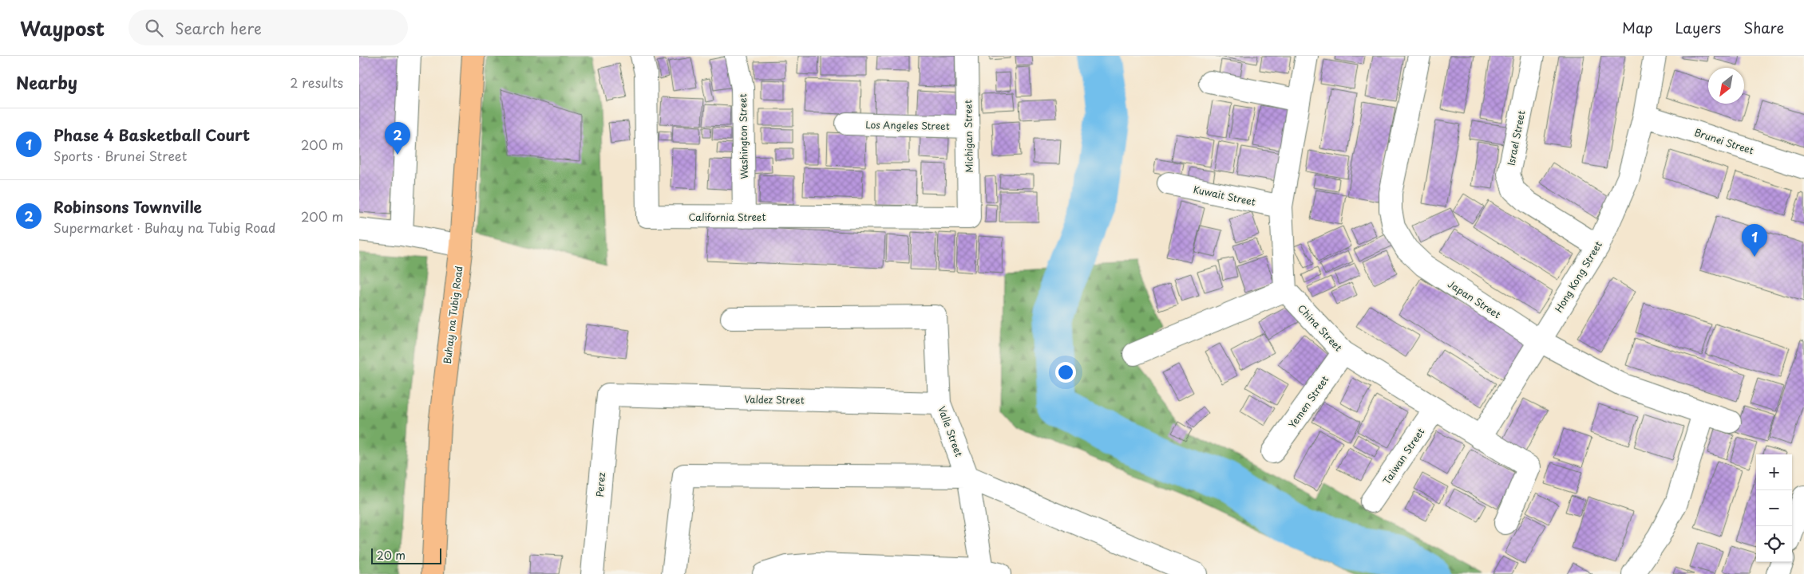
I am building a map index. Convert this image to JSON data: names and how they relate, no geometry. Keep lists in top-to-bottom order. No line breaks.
{"streets":{"main road":["Buhay na Tubig Road"],"street":["Los Angeles Street","Washington Street","Michigan Street","Israel Street","Brunei Street","Kuwait Street","California Street","Hong Kong Street","Japan Street","China Street","Valdez Street","Yemen Street","Valle Street","Taiwan Street","Perez"]},"crossings":[["Los Angeles Street","Michigan Street"],["Washington Street","California Street"],["Michigan Street","California Street"],["Israel Street","Hong Kong Street"],["Brunei Street","Hong Kong Street"],["Hong Kong Street","Japan Street"],["Hong Kong Street","China Street"],["China Street","Yemen Street"],["China Street","Taiwan Street"],["Valdez Street","Valle Street"],["Valdez Street","Perez"]],"scale_bar":"20 m","north":"bottom left","page":{"header":"Waypost","search":"Search here","nav":["Map","Layers","Share"],"heading":["Nearby","2 results"],"list":[{"mark":"1","name":"Phase 4 Basketball Court","note":"Sports · Brunei Street","value":"200 m"},{"mark":"2","name":"Robinsons Townville","note":"Supermarket · Buhay na Tubig Road","value":"200 m"}],"pins":["2","1"],"map_buttons":["+","−"],"scale":"20 m"}}
